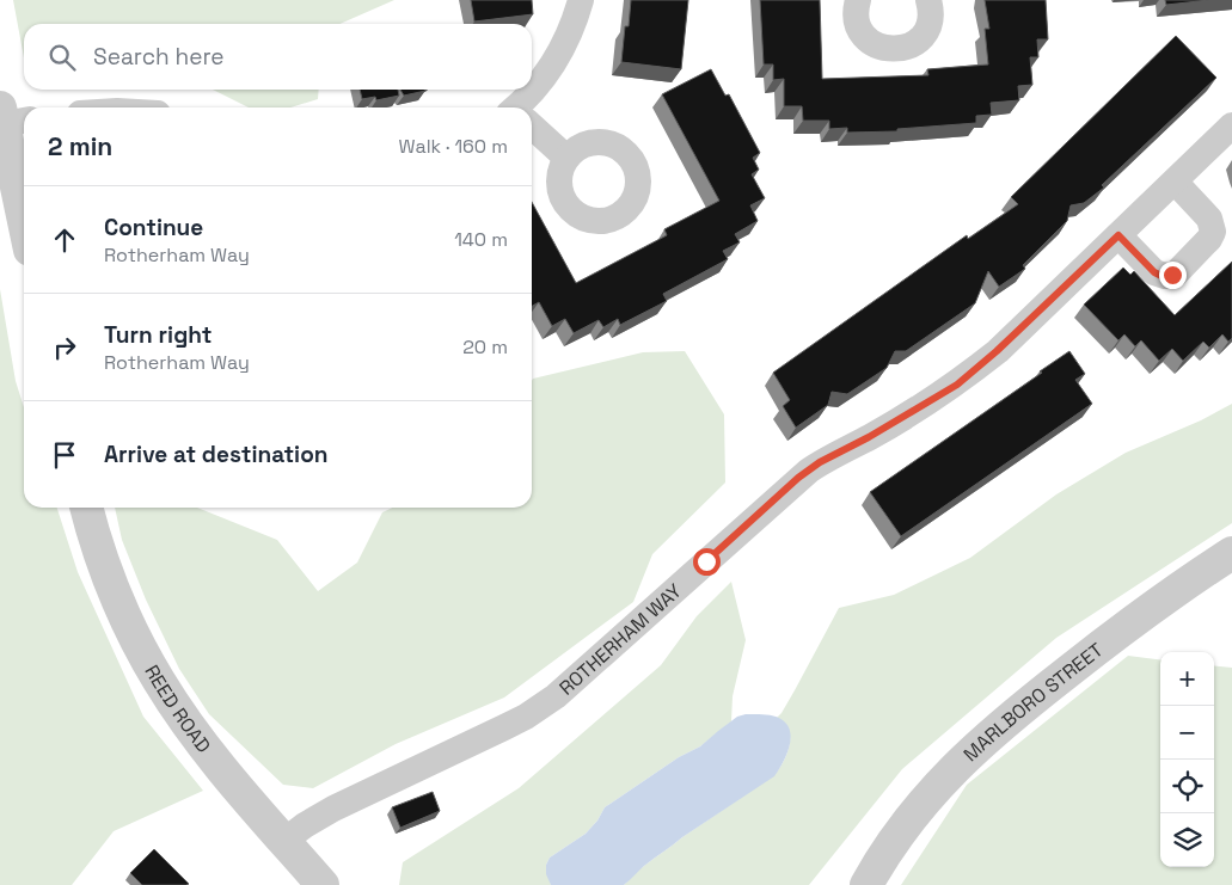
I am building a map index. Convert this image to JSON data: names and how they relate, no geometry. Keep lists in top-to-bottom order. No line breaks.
{"streets":{"street":["ROTHERHAM WAY","MARLBORO STREET","REED ROAD"]},"crossings":[["ROTHERHAM WAY","REED ROAD"]],"page":{"search":"Search here","heading":["2 min","Walk · 160 m"],"list":[["Continue","Rotherham Way","140 m"],["Turn right","Rotherham Way","20 m"],"Arrive at destination"],"map_buttons":["+","−"]}}
